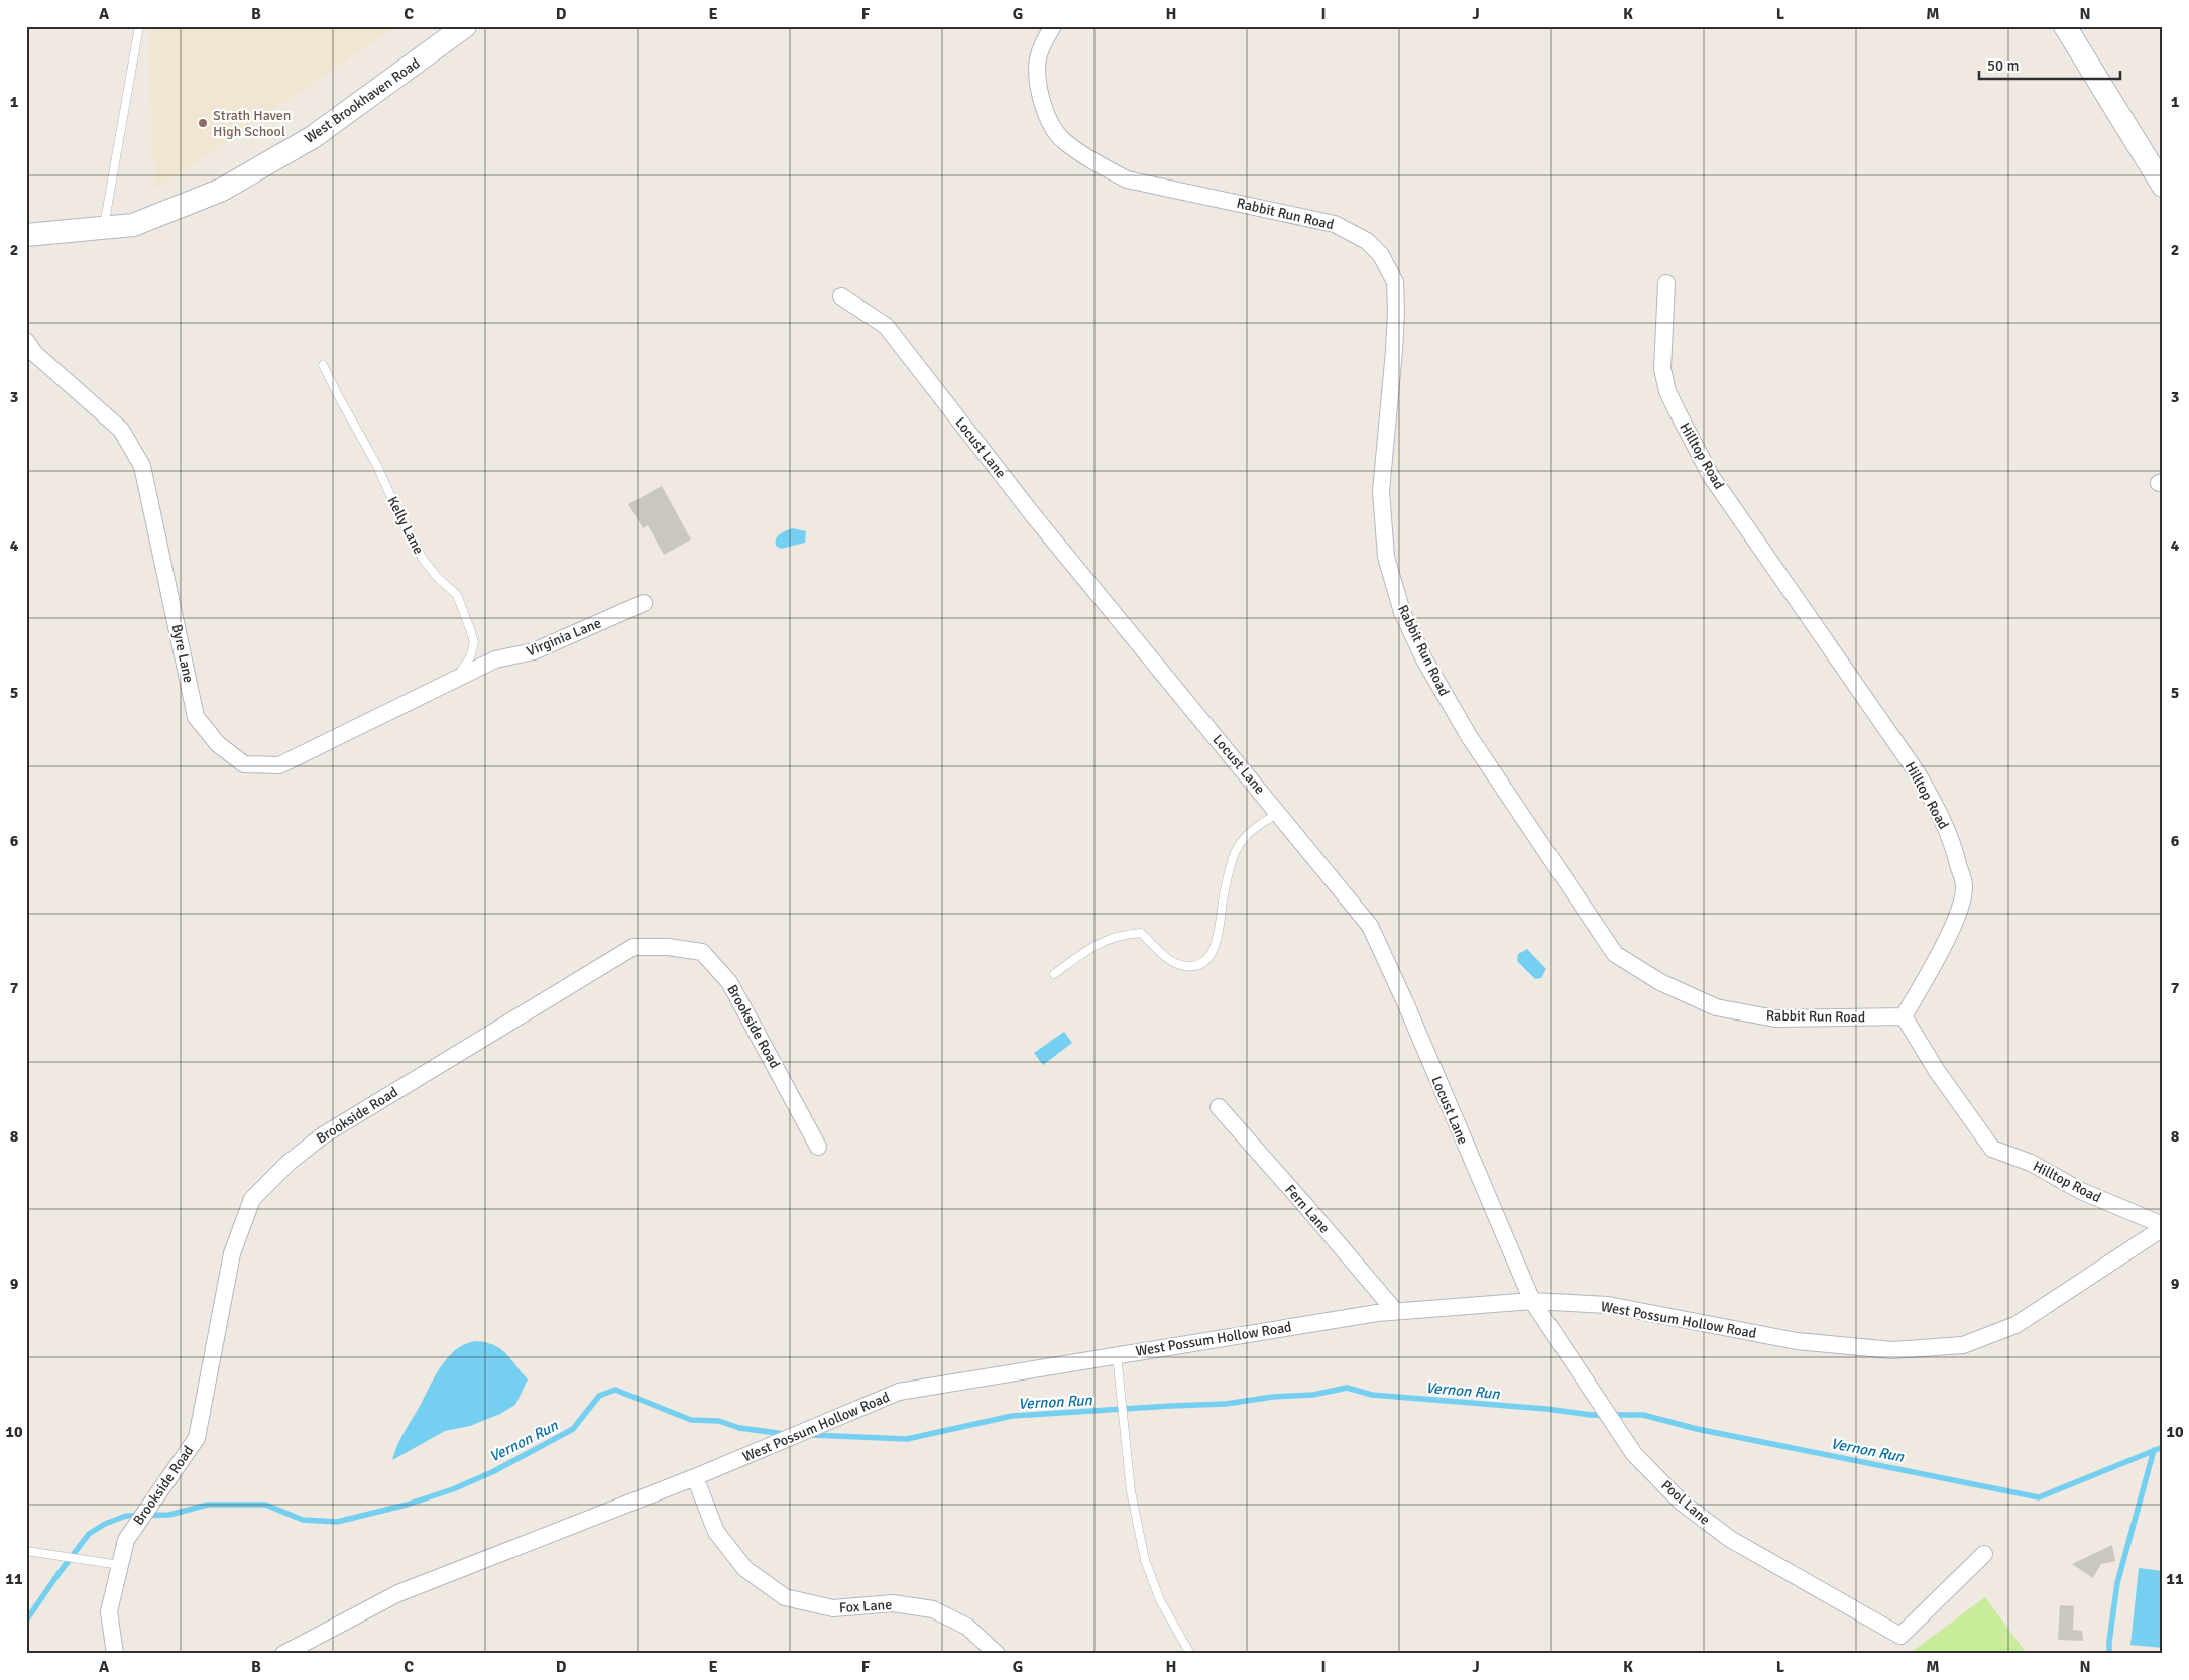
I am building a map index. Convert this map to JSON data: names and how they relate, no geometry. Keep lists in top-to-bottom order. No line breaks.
{"streets":{"street":["West Brookhaven Road","Rabbit Run Road","Locust Lane","Hilltop Road","Virginia Lane","Byre Lane","Brookside Road","Fern Lane","West Possum Hollow Road","Pool Lane","Fox Lane"],"lane":["Kelly Lane"]},"crossings":[["Rabbit Run Road","Hilltop Road"],["Locust Lane","West Possum Hollow Road"],["Locust Lane","Pool Lane"],["Hilltop Road","West Possum Hollow Road"],["Kelly Lane","Virginia Lane"],["Kelly Lane","Byre Lane"],["Virginia Lane","Byre Lane"],["Fern Lane","West Possum Hollow Road"],["West Possum Hollow Road","Pool Lane"],["West Possum Hollow Road","Fox Lane"]],"water":["Vernon Run"],"places":["Strath Haven High School"],"scale_bar":"50 m","grid":{"columns":["A","B","C","D","E","F","G","H","I","J","K","L","M","N"],"rows":["1","2","3","4","5","6","7","8","9","10","11"]}}
